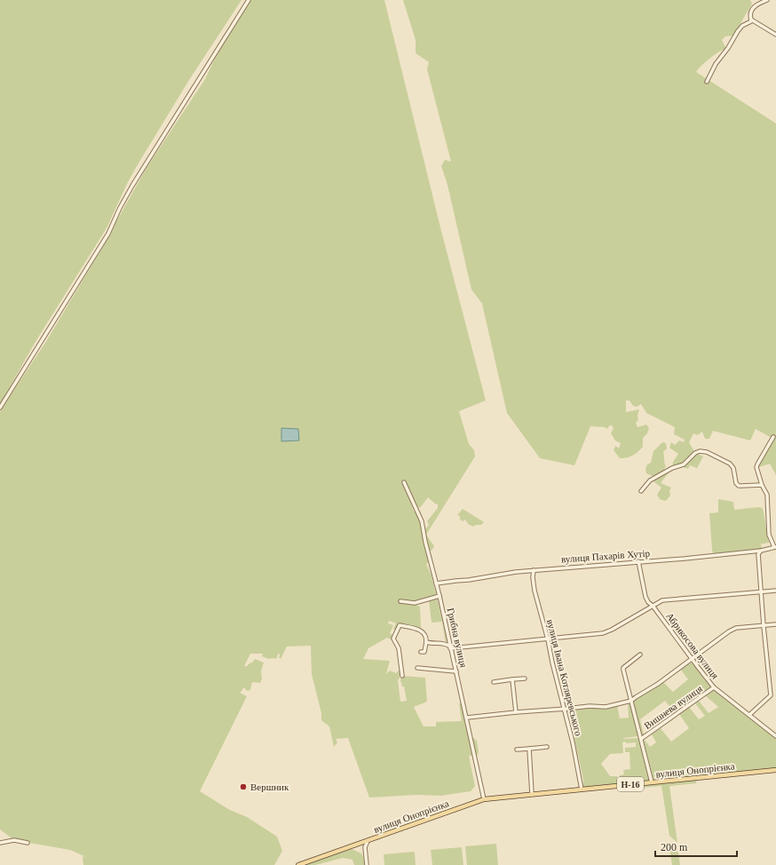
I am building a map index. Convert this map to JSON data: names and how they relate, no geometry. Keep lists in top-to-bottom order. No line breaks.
{"streets":{"main road":["вулиця Онопрієнка","Н-16"],"street":["вулиця Пахарів Хутір","Грибна вулиця","Абрикосова вулиця","вулиця Івана Котляревського","Вишнева вулиця"]},"crossings":[["вулиця Пахарів Хутір","Грибна вулиця"],["вулиця Пахарів Хутір","Абрикосова вулиця"],["вулиця Пахарів Хутір","вулиця Івана Котляревського"],["Грибна вулиця","вулиця Онопрієнка"],["Абрикосова вулиця","Вишнева вулиця"],["вулиця Івана Котляревського","вулиця Онопрієнка"],["Вишнева вулиця","вулиця Онопрієнка"]],"places":["Вершник"],"scale_bar":"200 m"}
